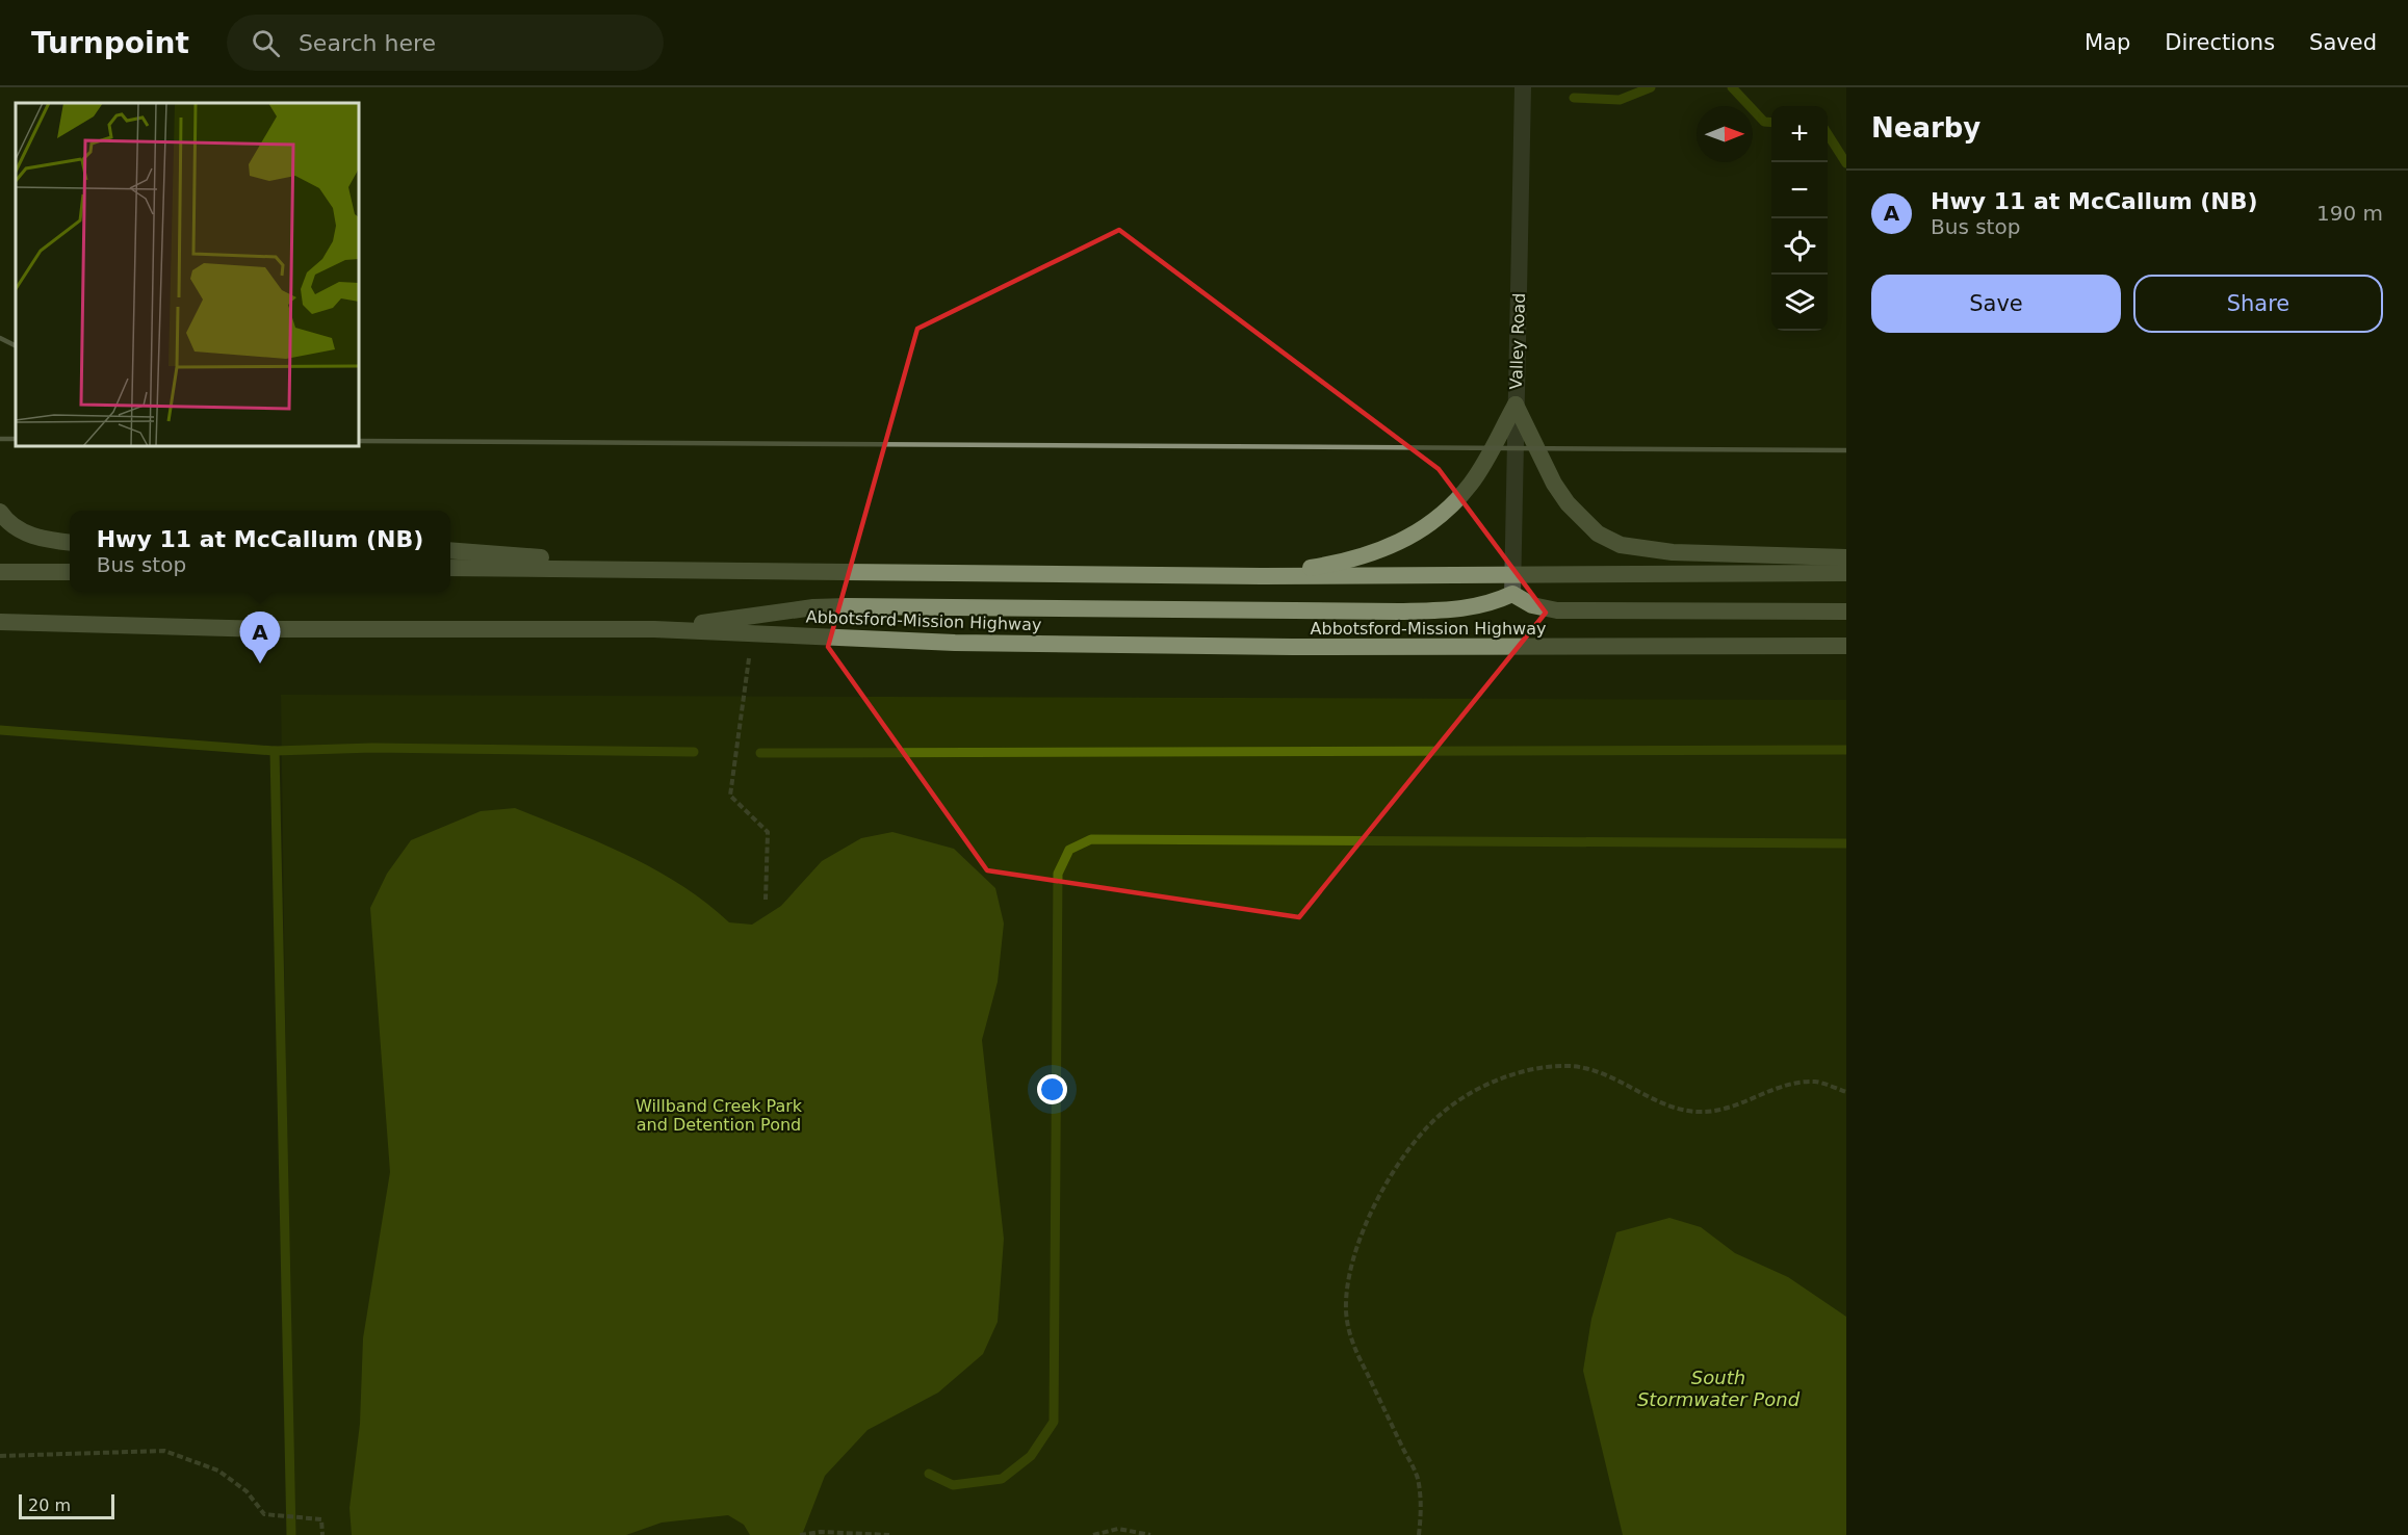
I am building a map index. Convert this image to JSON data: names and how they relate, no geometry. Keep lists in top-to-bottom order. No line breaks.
{"streets":{"highway":["Abbotsford-Mission Highway"],"street":["Valley Road"]},"water":["South Stormwater Pond"],"parks":["Willband Creek Park and Detention Pond"],"scale_bar":"20 m","north":"right","page":{"header":"Turnpoint","search":"Search here","nav":["Map","Directions","Saved"],"heading":"Nearby","map_buttons":["+","−"],"list":[{"mark":"A","name":"Hwy 11 at McCallum (NB)","note":"Bus stop","value":"190 m"}],"buttons":["Save","Share"],"popup":["Hwy 11 at McCallum (NB)","Bus stop"],"pins":"A","scale":"20 m"}}
